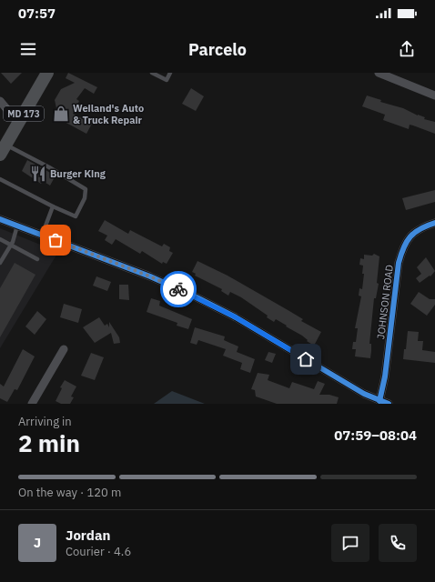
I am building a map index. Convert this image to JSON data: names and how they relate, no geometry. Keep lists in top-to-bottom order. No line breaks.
{"streets":{"main road":["MD 173"],"street":["JOHNSON ROAD"]},"places":{"shop":["Weiland's Auto & Truck Repair"],"restaurant":["Burger King"]},"page":{"status":"07:57","header":"Parcelo","heading":["2 min","Arriving in","07:59–08:04"],"panel":["Jordan","Courier · 4.6"],"bar":"On the way · 120 m","round":"J"}}
